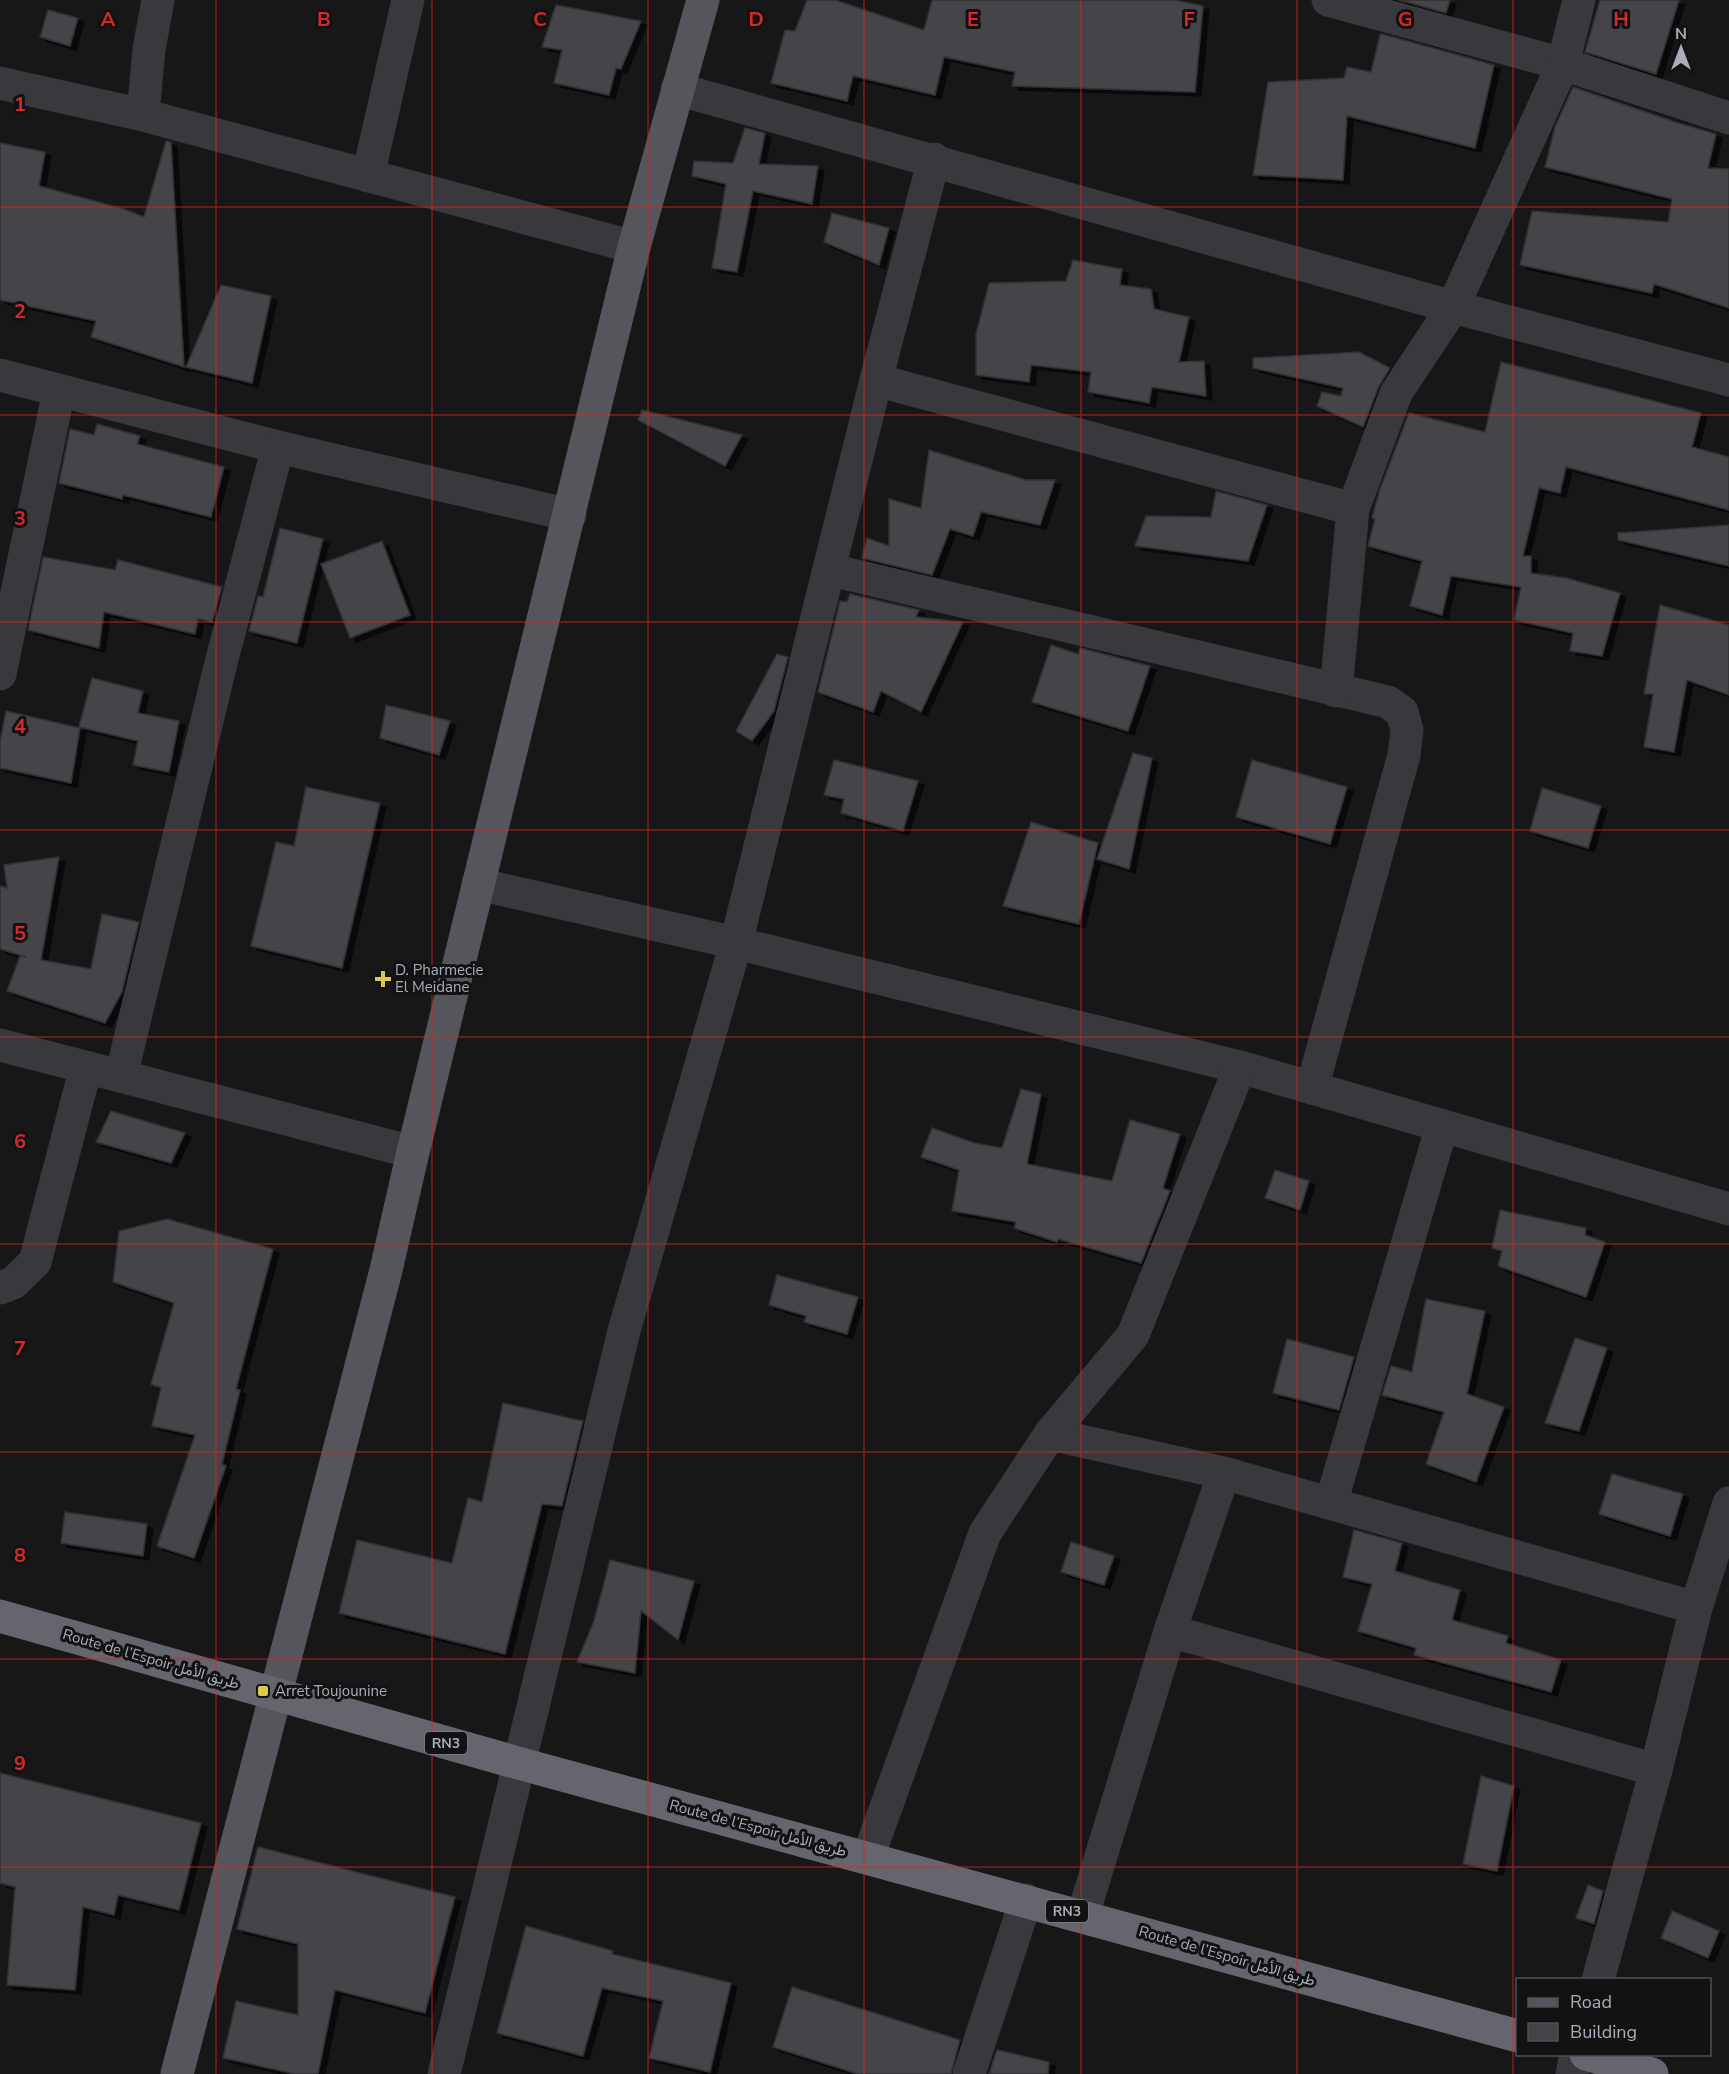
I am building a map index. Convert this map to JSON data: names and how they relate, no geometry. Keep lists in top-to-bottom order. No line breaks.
{"streets":{"highway":["Route de l’Espoir طريق الأمل","RN3"]},"places":{"health":["D. Pharmecie El Meidane"],"transit":["Arret Toujounine"]},"legend":["Road","Building"],"north":"top","grid":{"columns":["A","B","C","D","E","F","G","H"],"rows":["1","2","3","4","5","6","7","8","9"]}}
